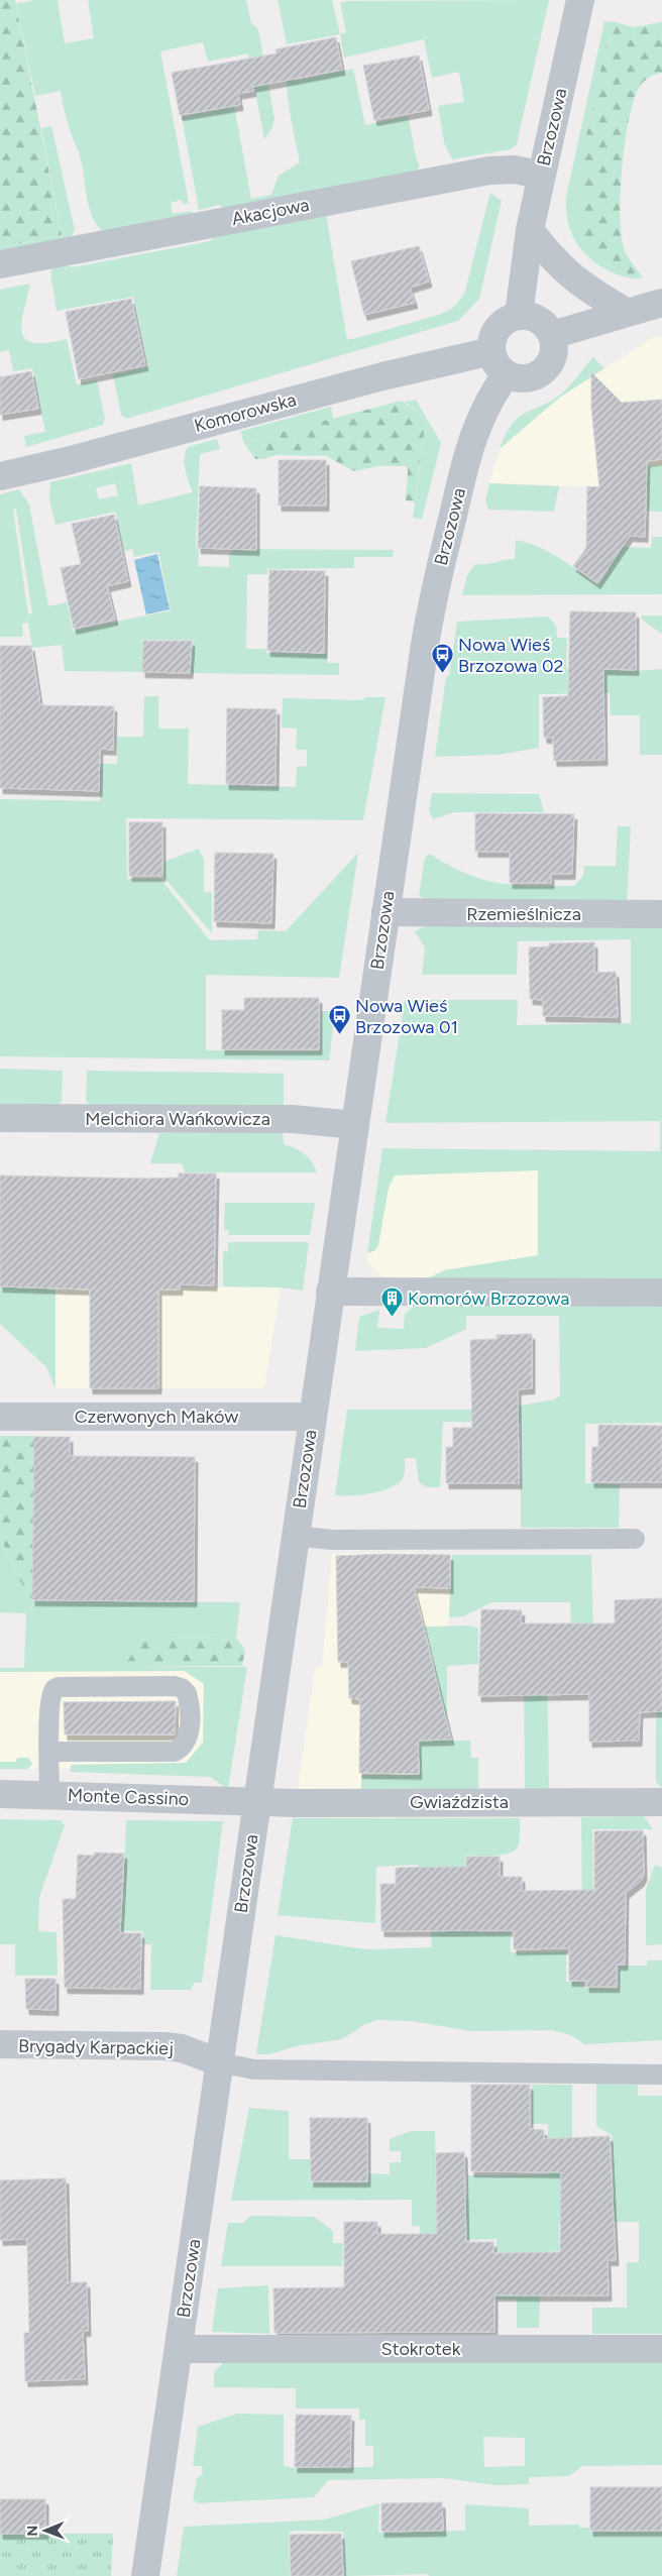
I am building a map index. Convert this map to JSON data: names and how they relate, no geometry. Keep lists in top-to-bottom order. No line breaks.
{"streets":{"street":["Brzozowa","Akacjowa","Komorowska","Rzemieślnicza","Melchiora Wańkowicza","Czerwonych Maków","Monte Cassino","Gwiaździsta","Brygady Karpackiej","Stokrotek"]},"crossings":[["Brzozowa","Akacjowa"],["Brzozowa","Komorowska"],["Brzozowa","Rzemieślnicza"],["Brzozowa","Melchiora Wańkowicza"],["Brzozowa","Czerwonych Maków"],["Brzozowa","Monte Cassino"],["Brzozowa","Gwiaździsta"],["Brzozowa","Brygady Karpackiej"],["Brzozowa","Stokrotek"],["Monte Cassino","Gwiaździsta"]],"places":{"bus stop":["Nowa Wieś Brzozowa 02","Nowa Wieś Brzozowa 01"],"building":["Komorów Brzozowa"]},"north":"left"}
